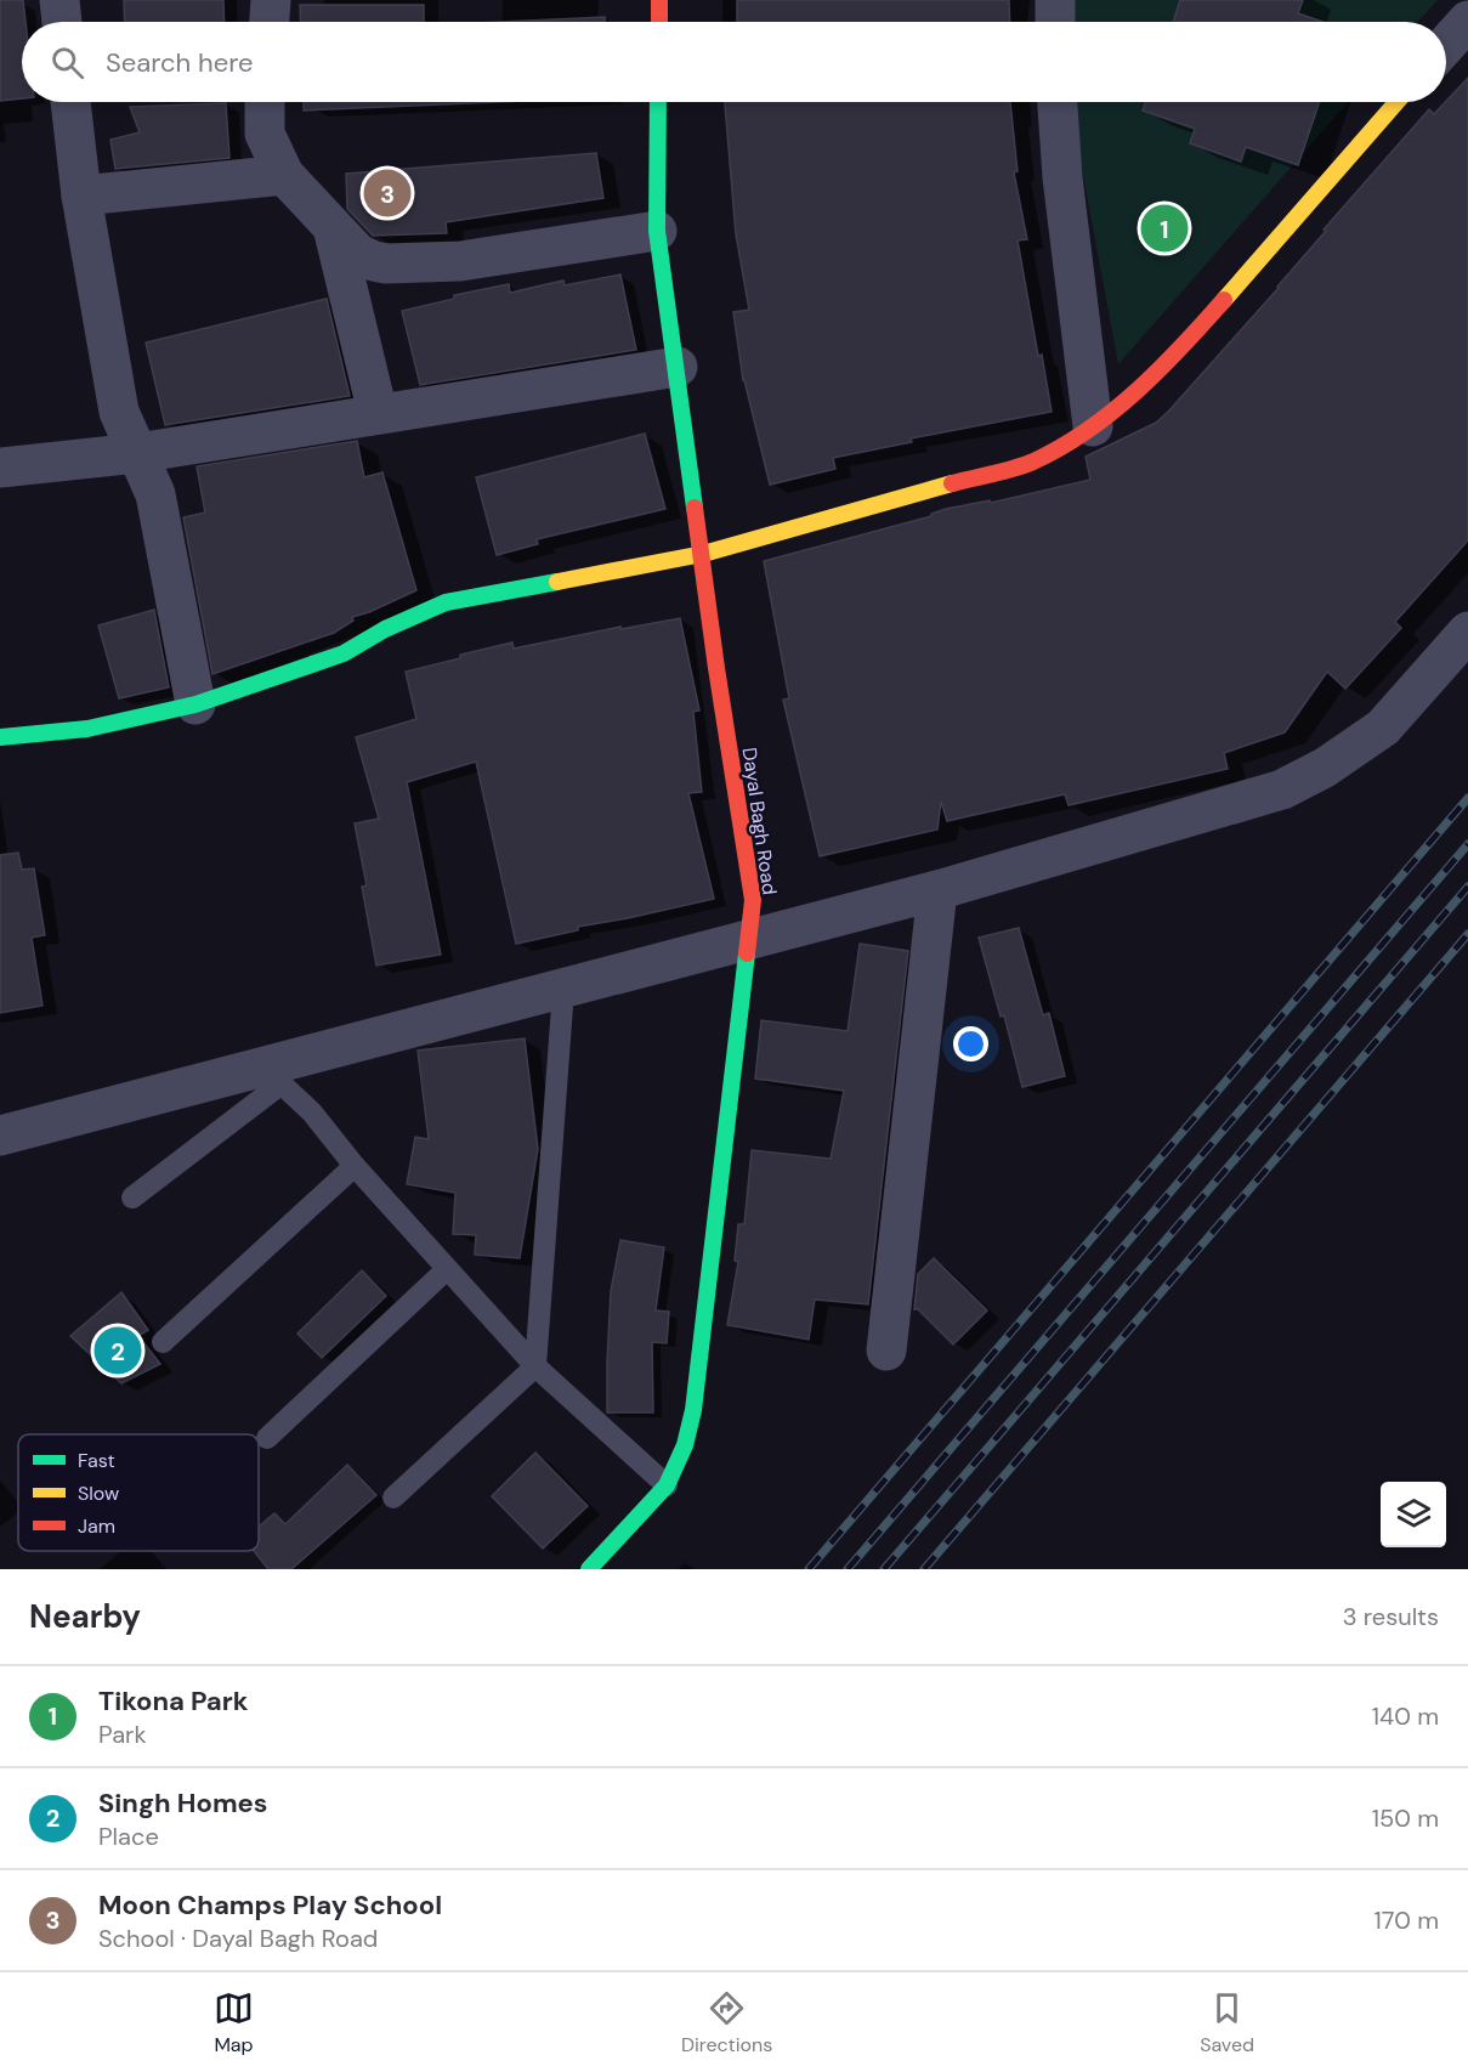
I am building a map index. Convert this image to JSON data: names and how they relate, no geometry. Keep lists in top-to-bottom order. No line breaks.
{"streets":{"street":["Dayal Bagh Road"]},"legend":["Fast","Slow","Jam"],"page":{"search":"Search here","pins":["3","1","2"],"heading":["Nearby","3 results"],"list":[{"mark":"1","name":"Tikona Park","note":"Park","value":"140 m"},{"mark":"2","name":"Singh Homes","note":"Place","value":"150 m"},{"mark":"3","name":"Moon Champs Play School","note":"School · Dayal Bagh Road","value":"170 m"}],"nav":["Map","Directions","Saved"]}}
